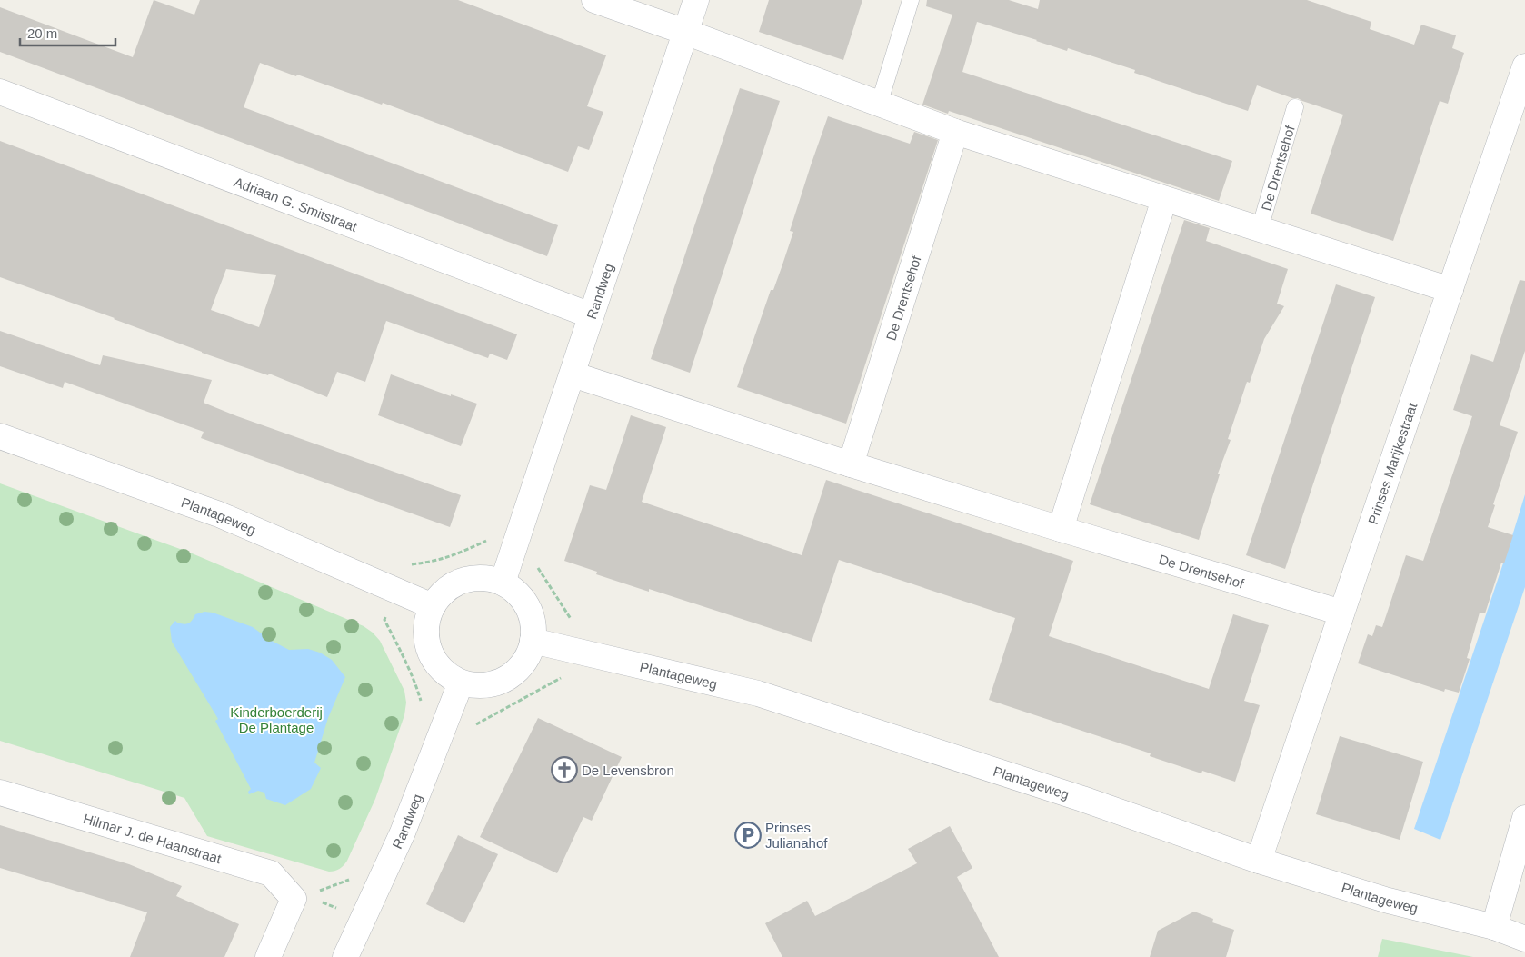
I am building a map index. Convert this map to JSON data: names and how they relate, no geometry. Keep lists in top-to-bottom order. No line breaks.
{"streets":{"street":["De Drentsehof","Adriaan G. Smitstraat","Randweg","Prinses Marijkestraat","Plantageweg","Hilmar J. de Haanstraat"]},"crossings":[["De Drentsehof","Randweg"],["De Drentsehof","Prinses Marijkestraat"],["Adriaan G. Smitstraat","Randweg"],["Randweg","Plantageweg"],["Prinses Marijkestraat","Plantageweg"]],"parks":["Kinderboerderij De Plantage"],"places":{"church":["De Levensbron"],"parking":["Prinses Julianahof"]},"scale_bar":"20 m"}
